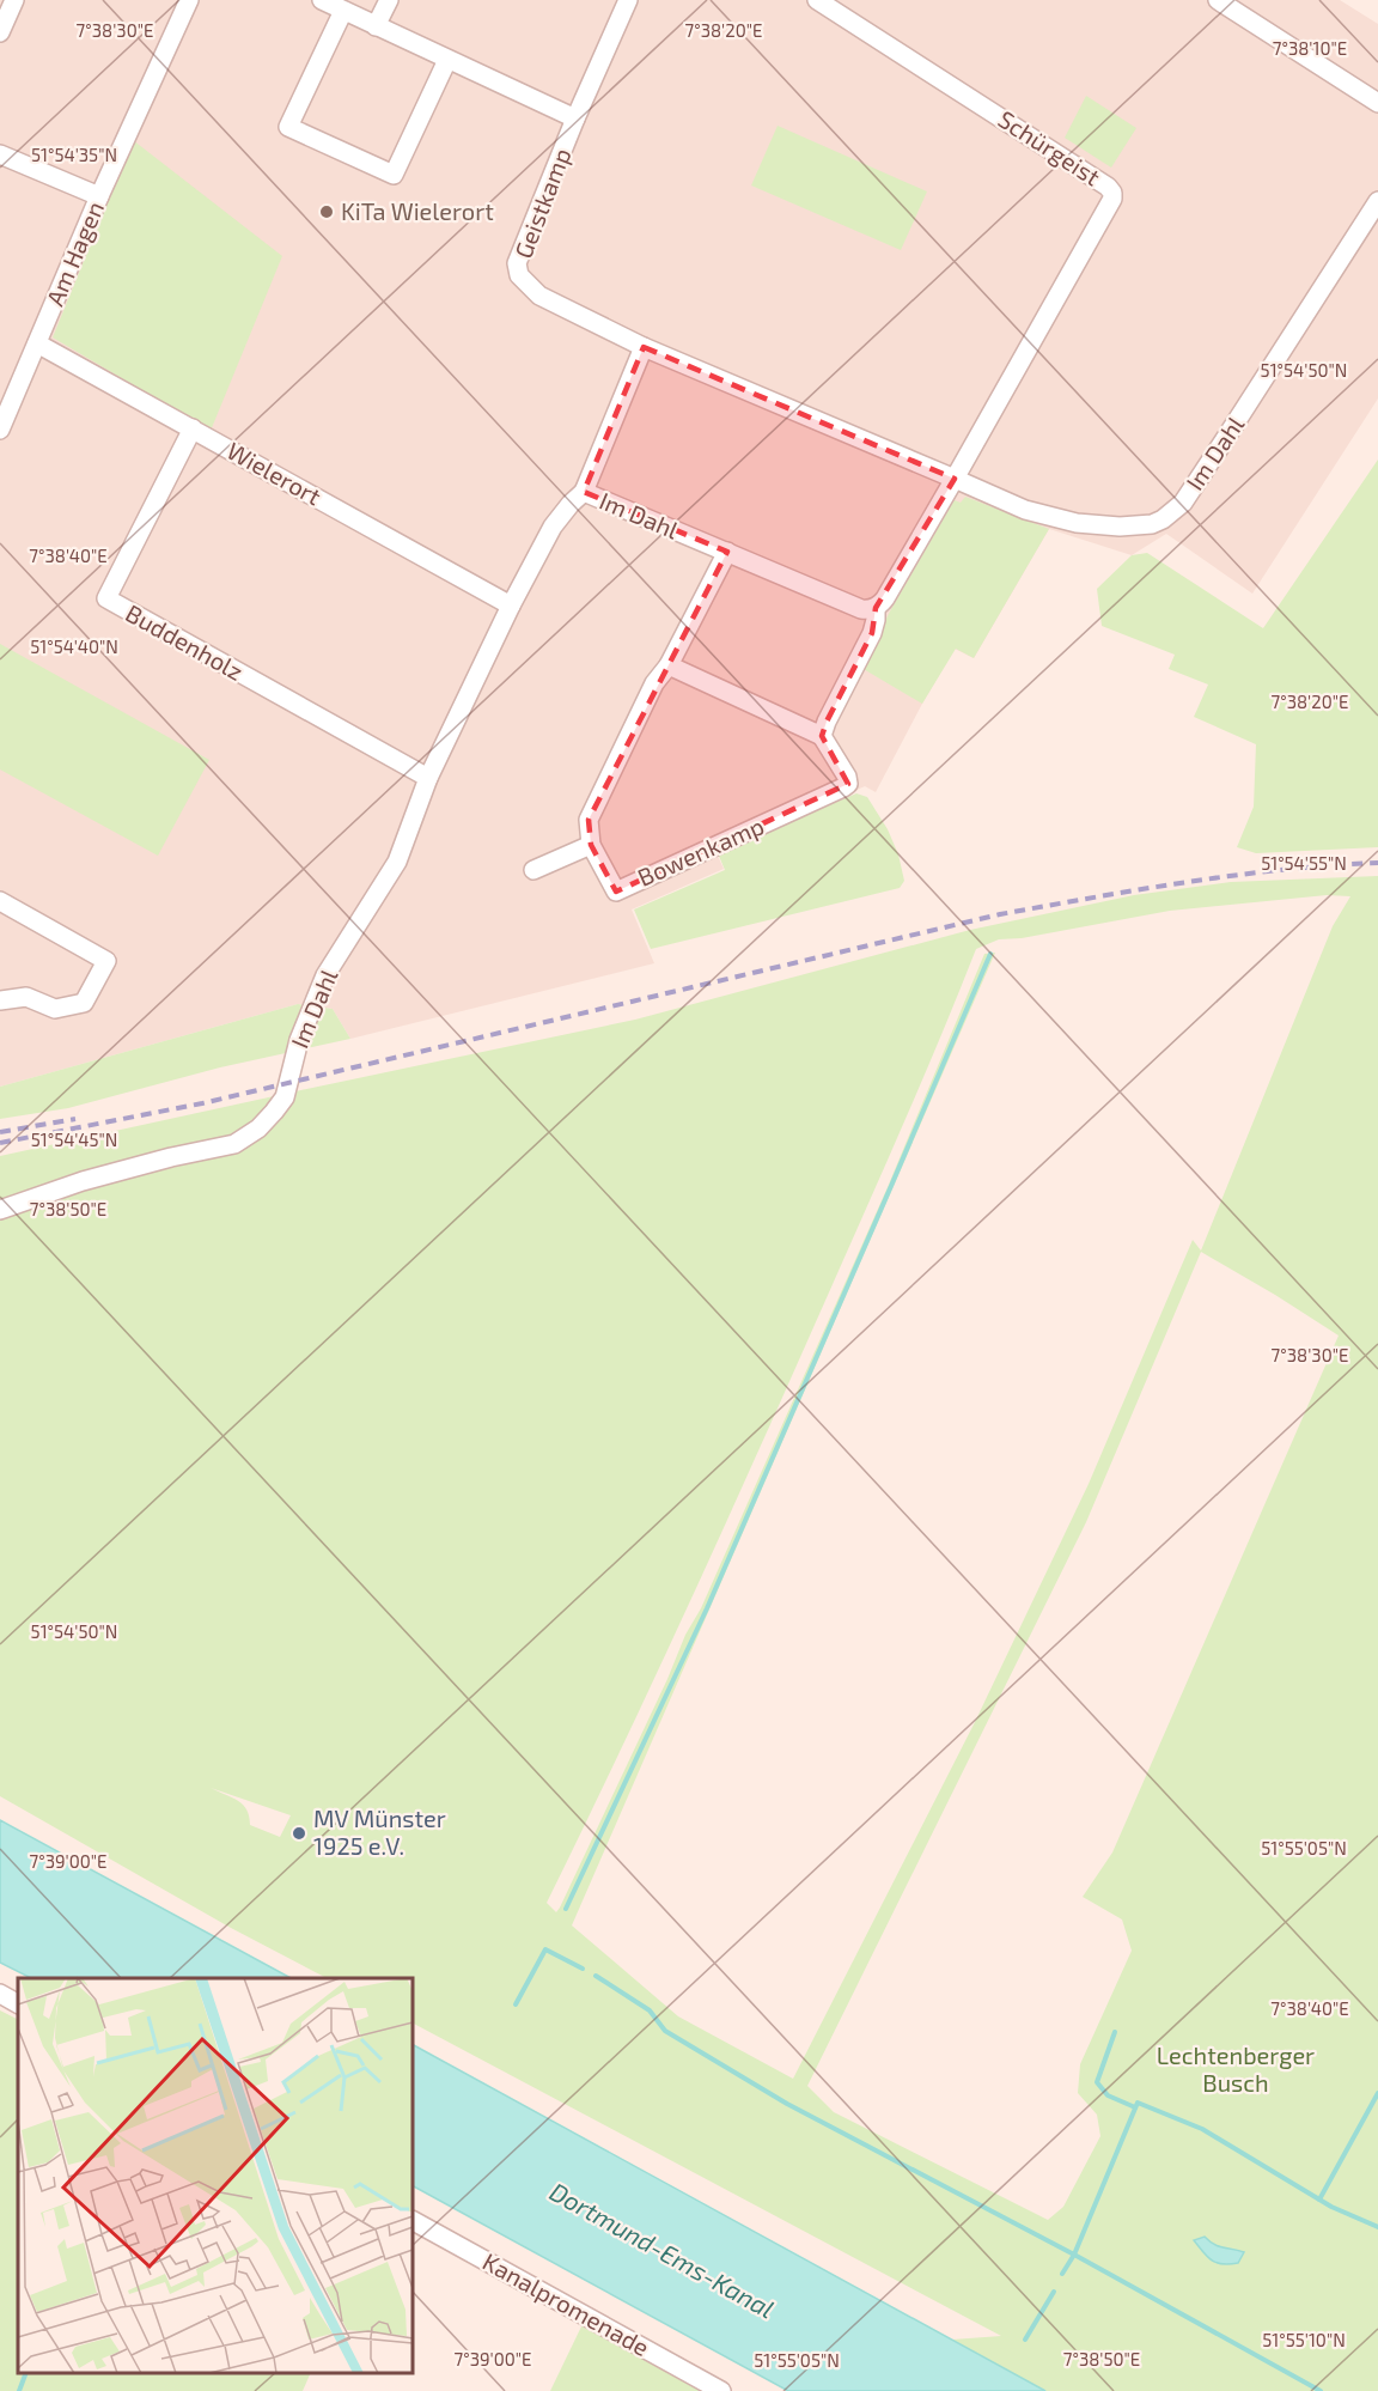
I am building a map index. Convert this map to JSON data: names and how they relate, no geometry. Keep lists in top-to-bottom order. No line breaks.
{"streets":{"street":["Schürgeist","Geistkamp","Am Hagen","Im Dahl","Wielerort","Buddenholz","Bowenkamp","Kanalpromenade"]},"crossings":[["Schürgeist","Geistkamp"],["Schürgeist","Im Dahl"],["Geistkamp","Im Dahl"],["Am Hagen","Wielerort"],["Im Dahl","Wielerort"],["Im Dahl","Buddenholz"],["Wielerort","Buddenholz"]],"water":["Dortmund-Ems-Kanal"],"parks":["Lechtenberger Busch"],"places":["KiTa Wielerort","MV Münster 1925 e.V."],"coordinates":["7°38'30\"E","7°38'20\"E","7°38'10\"E","51°54'35\"N","51°54'50\"N","7°38'40\"E","51°54'40\"N","51°54'55\"N","51°54'45\"N","7°38'50\"E","51°55'05\"N","7°39'00\"E","51°55'10\"N"]}
